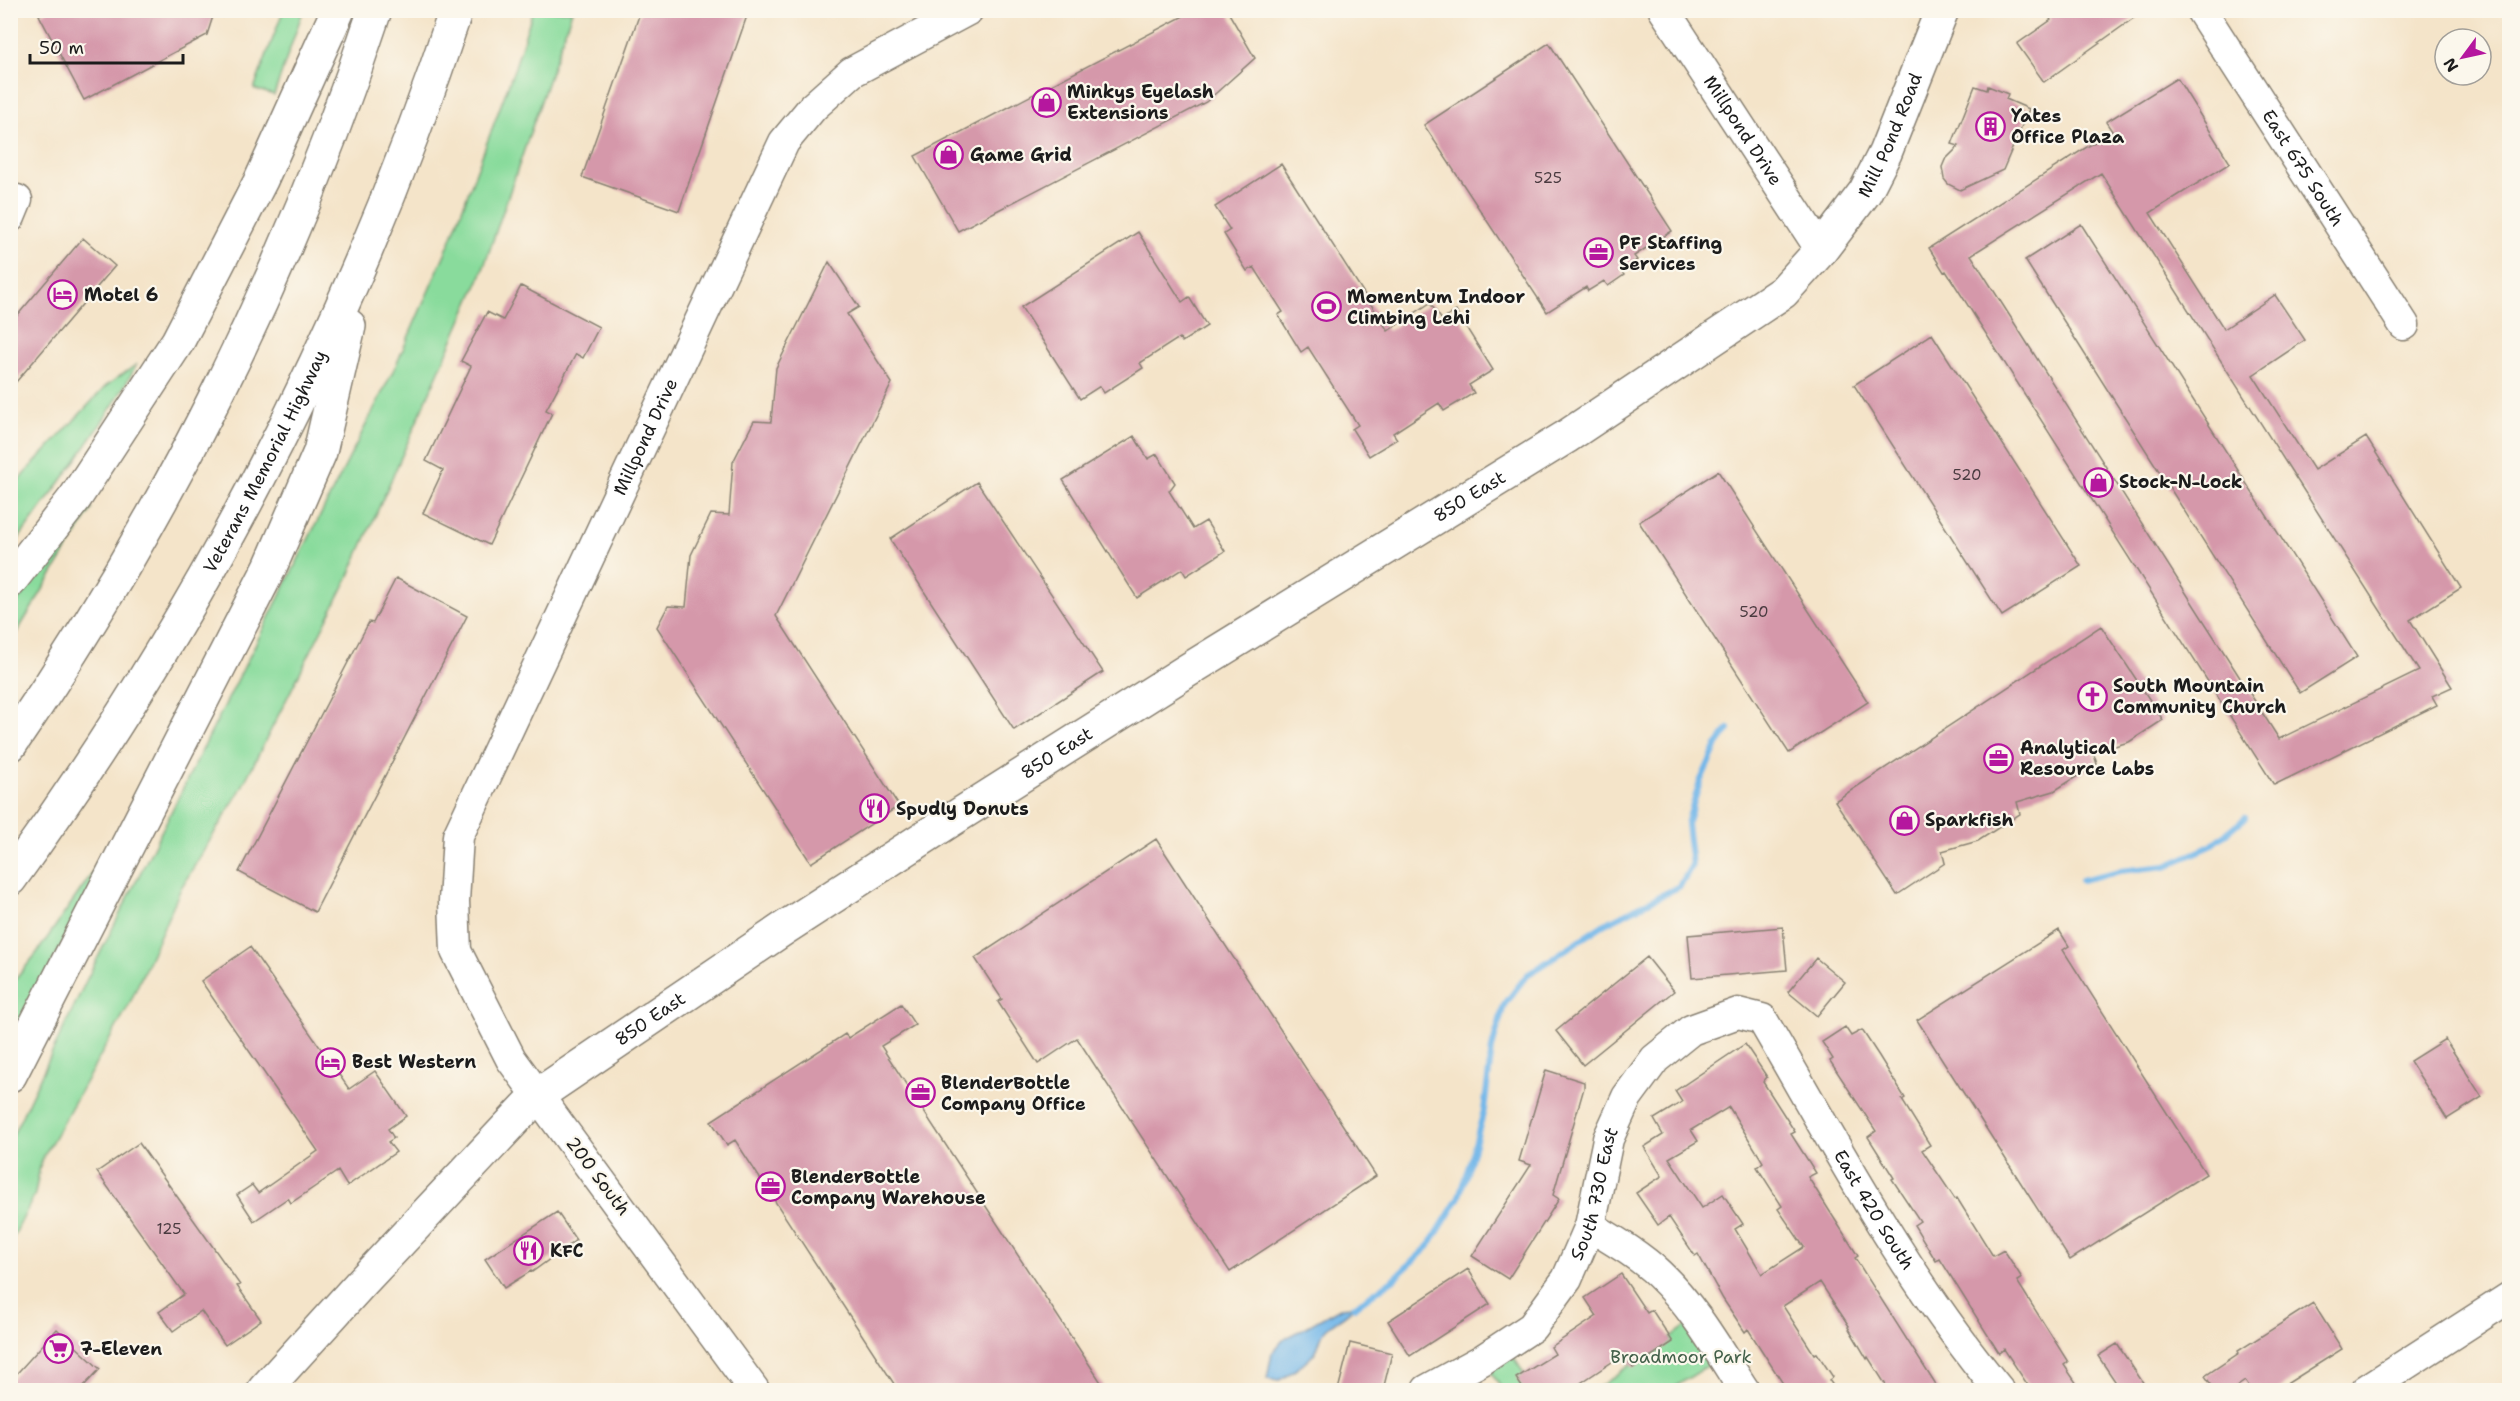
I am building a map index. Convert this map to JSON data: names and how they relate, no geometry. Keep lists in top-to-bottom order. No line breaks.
{"streets":{"main road":["Mill Pond Road","Veterans Memorial Highway","850 East"],"street":["Millpond Drive","East 675 South","200 South","South 730 East","East 420 South"]},"crossings":[["Millpond Drive","Mill Pond Road"],["Millpond Drive","850 East"],["Millpond Drive","200 South"],["Mill Pond Road","850 East"],["850 East","200 South"],["South 730 East","East 420 South"]],"parks":["Broadmoor Park"],"places":{"shop":["Minkys Eyelash Extensions","Game Grid","Stock-N-Lock","Sparkfish"],"building":["Yates Office Plaza"],"office":["PF Staffing Services","Analytical Resource Labs","BlenderBottle Company Office","BlenderBottle Company Warehouse"],"hotel":["Motel 6","Best Western"],"sports":["Momentum Indoor Climbing Lehi"],"church":["South Mountain Community Church"],"restaurant":["Spudly Donuts","KFC"],"supermarket":["7-Eleven"]},"house_numbers":["525","520","520","125"],"scale_bar":"50 m","north":"bottom left"}
